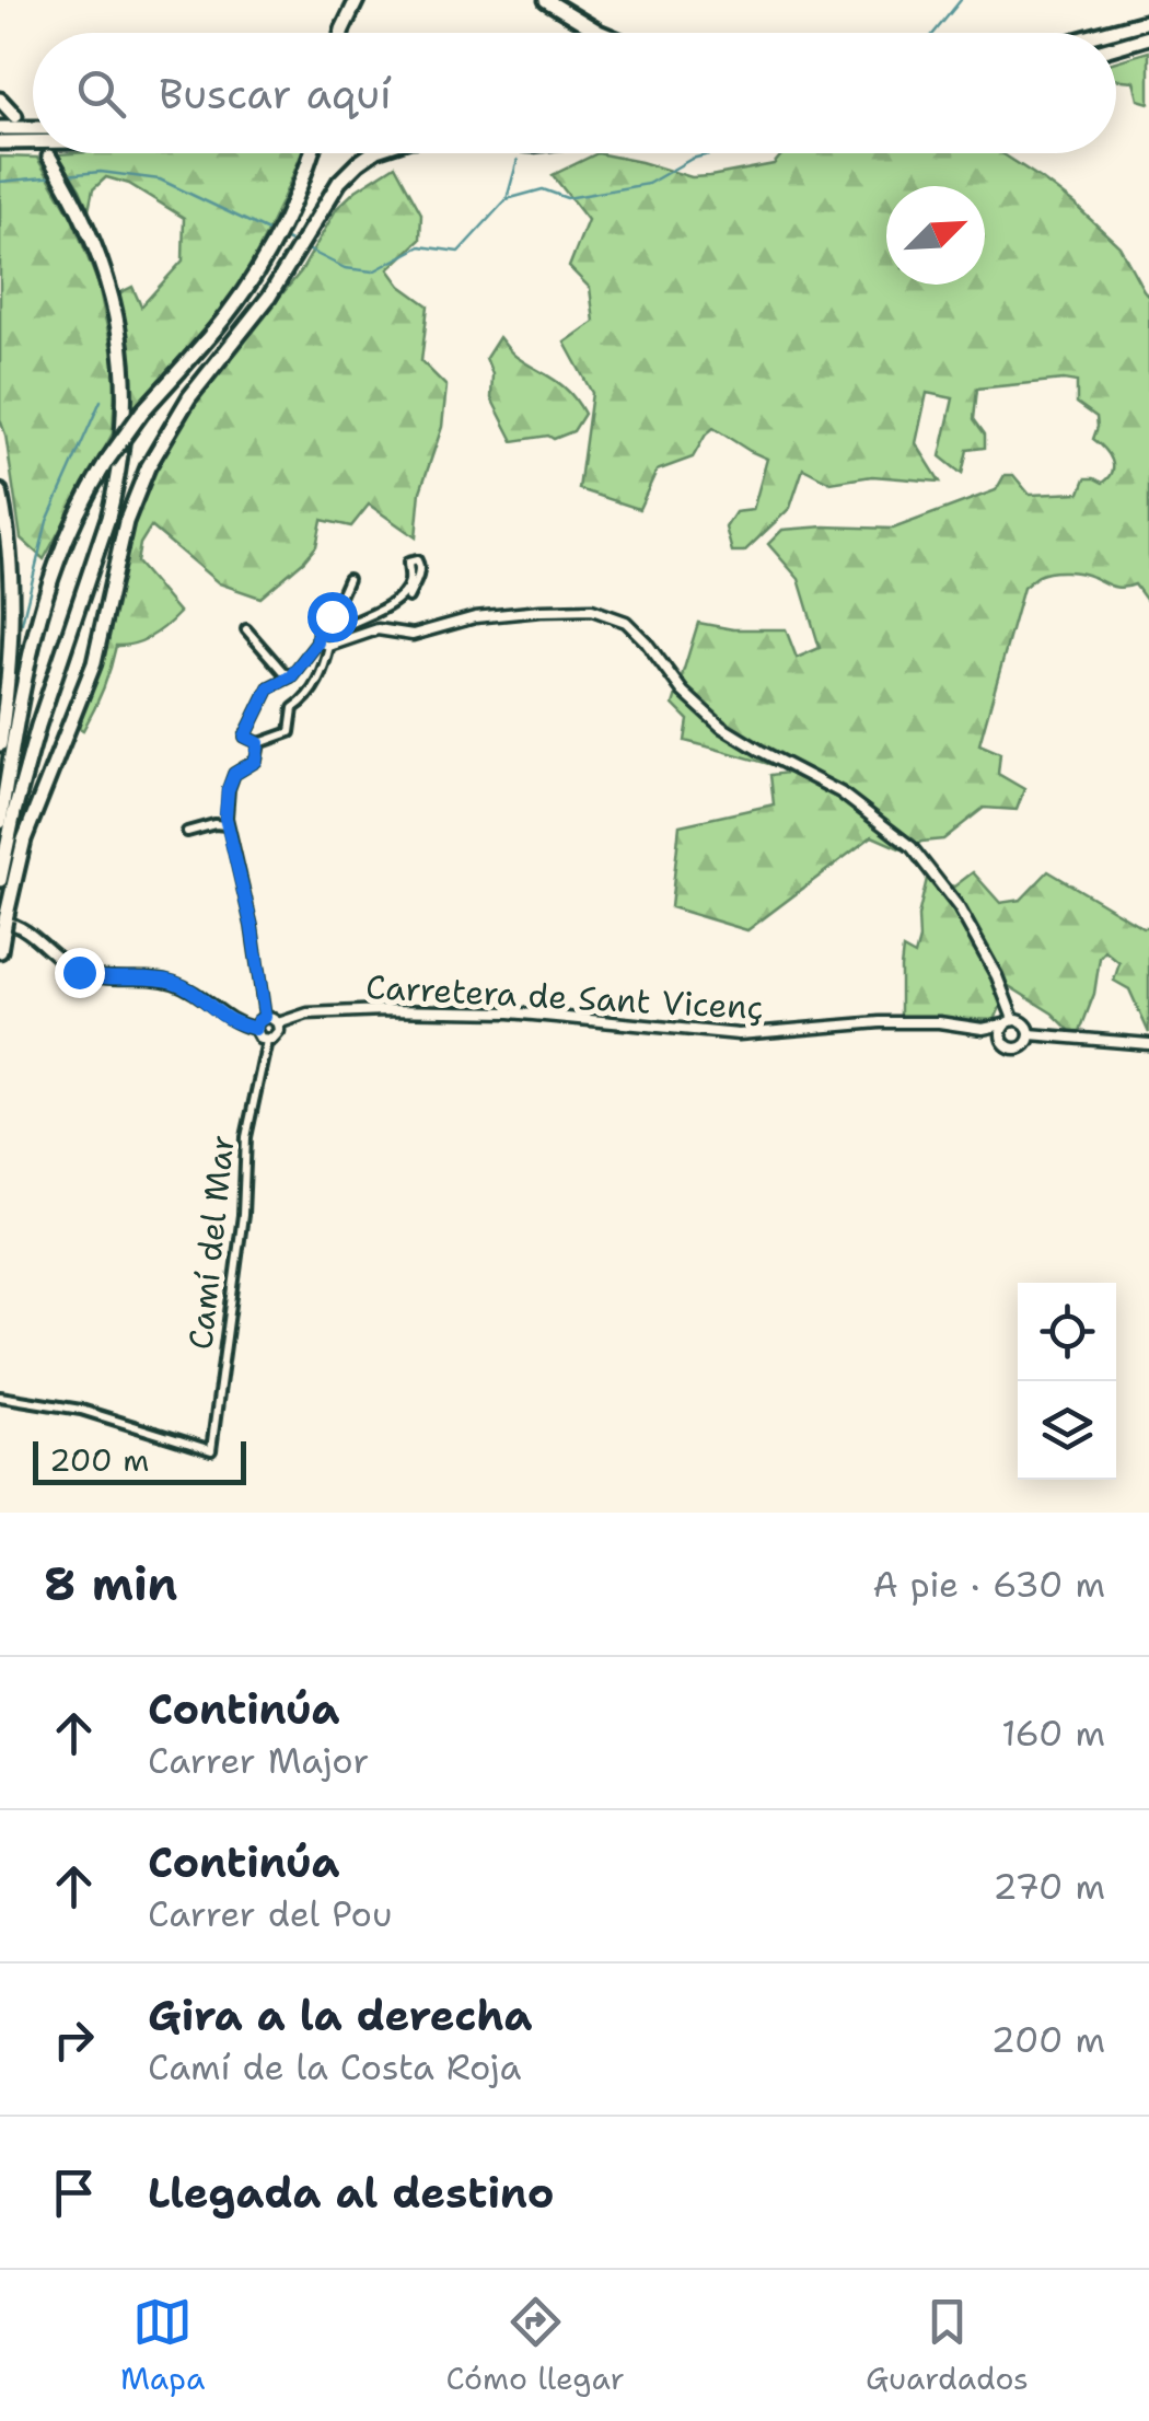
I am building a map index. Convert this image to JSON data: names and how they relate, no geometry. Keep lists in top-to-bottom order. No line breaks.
{"streets":{"street":["Carretera de Sant Vicenç","Camí del Mar"]},"crossings":[["Carretera de Sant Vicenç","Camí del Mar"]],"scale_bar":"200 m","north":"top right","page":{"search":"Buscar aquí","scale":"200 m","heading":["8 min","A pie · 630 m"],"list":[["Continúa","Carrer Major","160 m"],["Continúa","Carrer del Pou","270 m"],["Gira a la derecha","Camí de la Costa Roja","200 m"],"Llegada al destino"],"nav":["Mapa","Cómo llegar","Guardados"]}}
